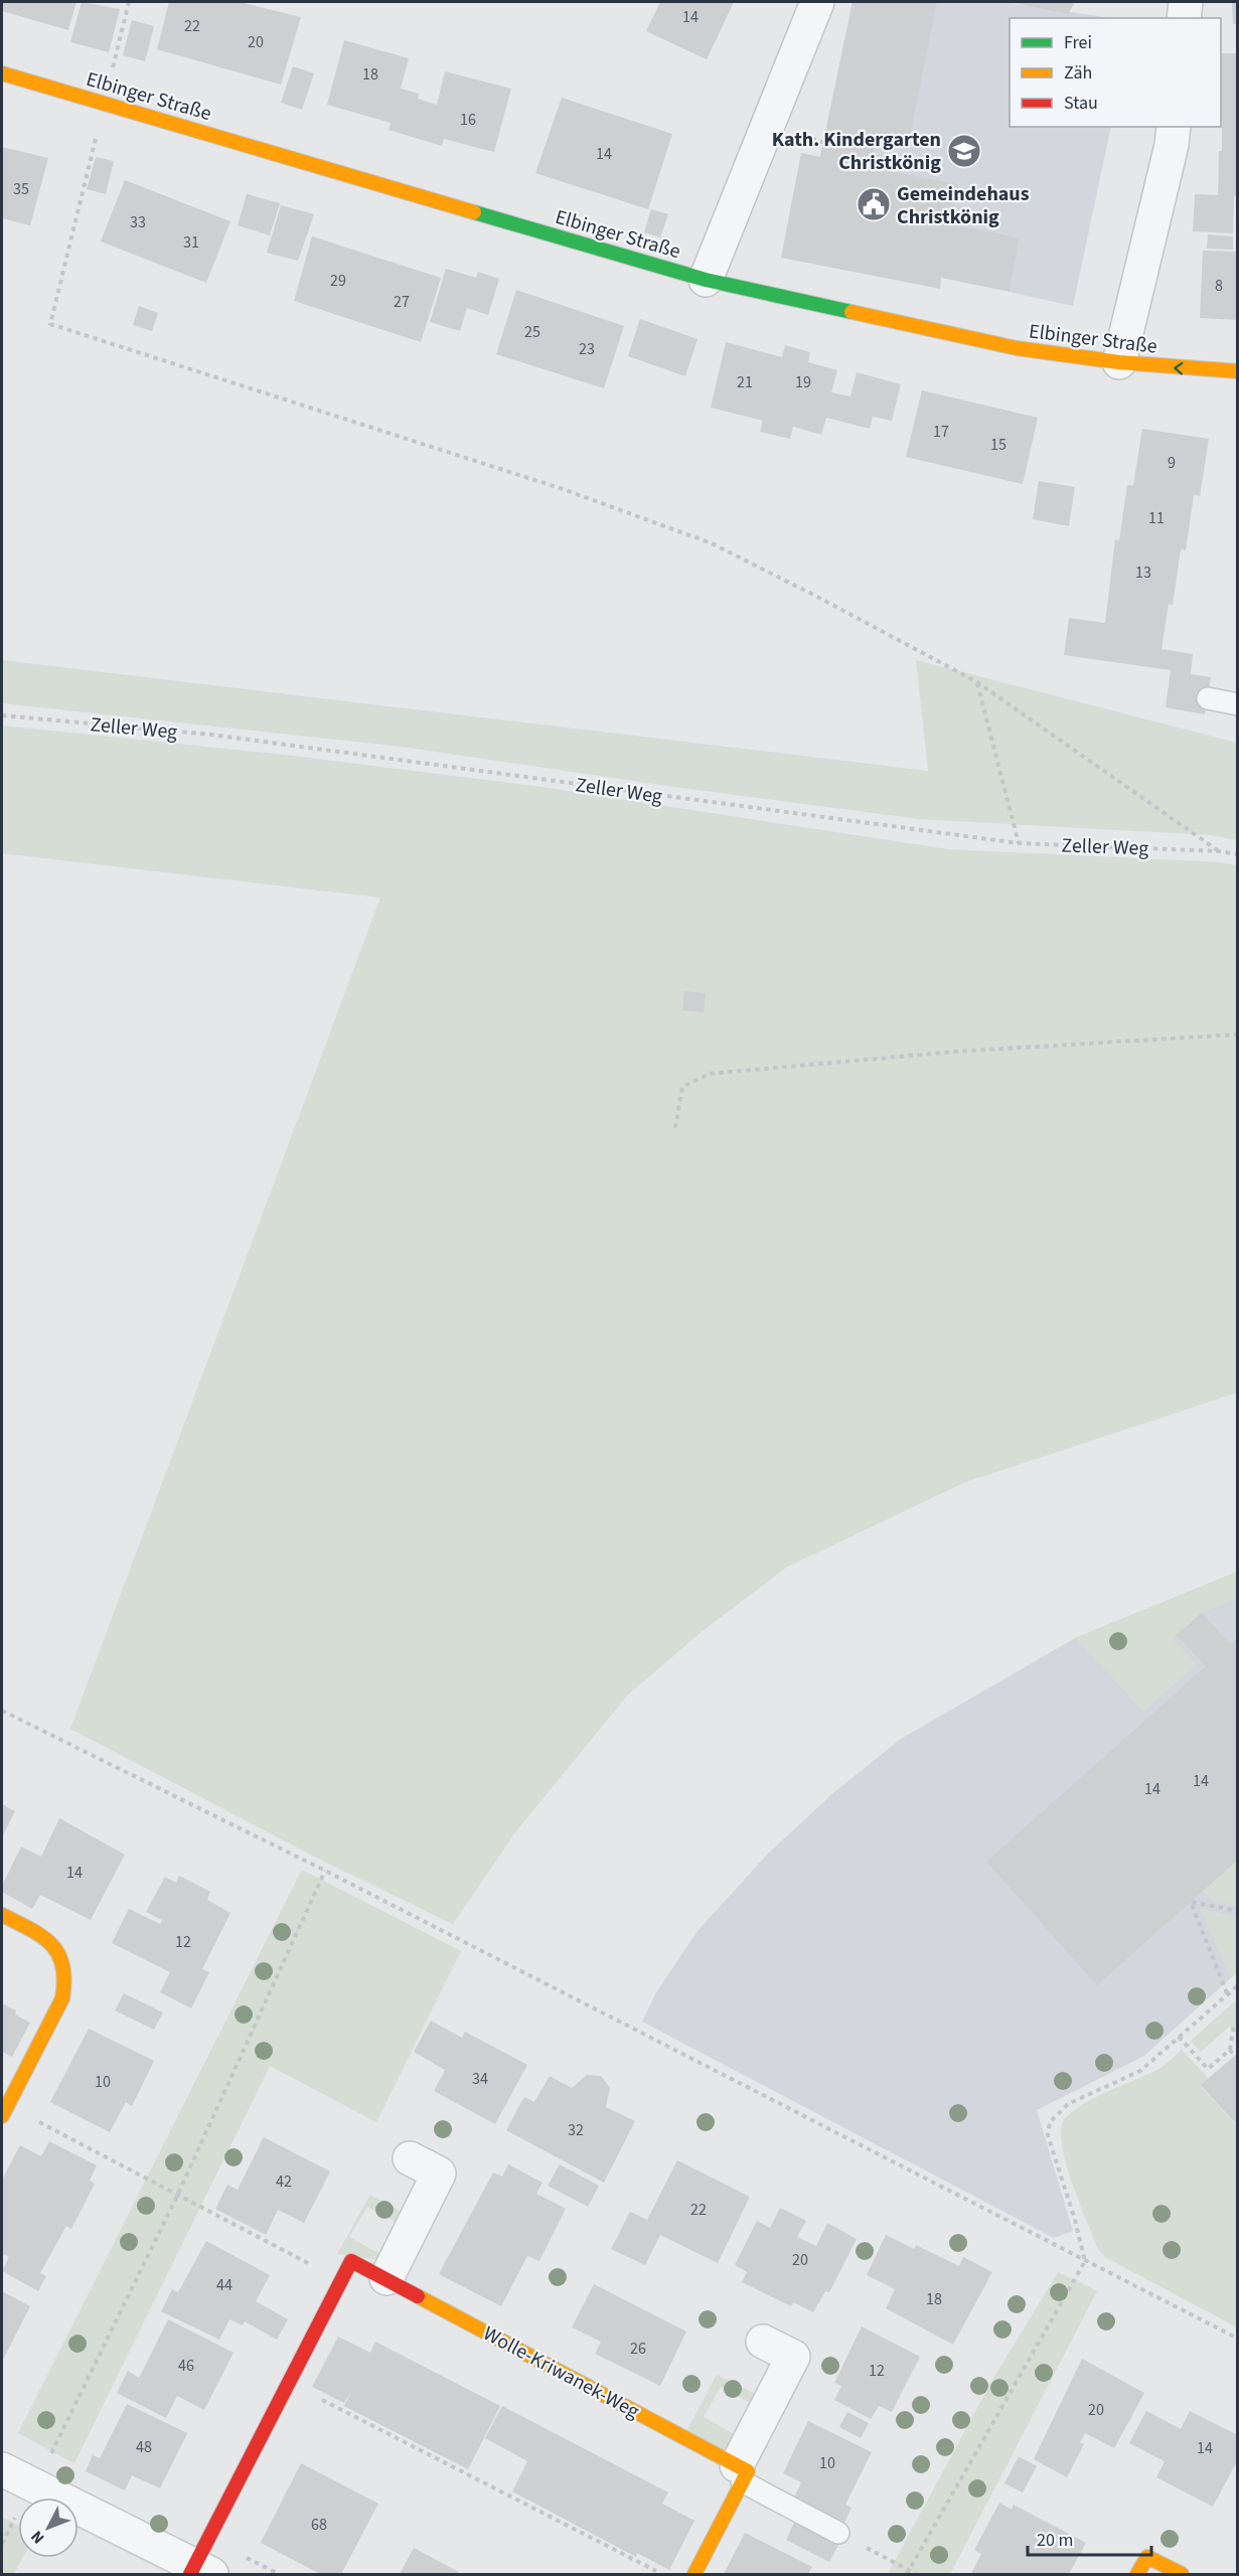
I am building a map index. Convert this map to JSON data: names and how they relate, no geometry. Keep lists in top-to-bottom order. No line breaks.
{"streets":{"street":["Elbinger Straße","Wolle-Kriwanek-Weg"],"path":["Zeller Weg"]},"places":{"school or university":["Kath. Kindergarten Christkönig"],"public building":["Gemeindehaus Christkönig"]},"house_numbers":["14","22","20","18","16","14","35","33","31","29","8","27","25","23","21","19","17","15","9","11","13","14","14","14","12","34","10","32","42","22","20","44","18","26","46","12","20","48","14","10","68"],"legend":["Frei","Zäh","Stau"],"scale_bar":"20 m","north":"bottom left"}
